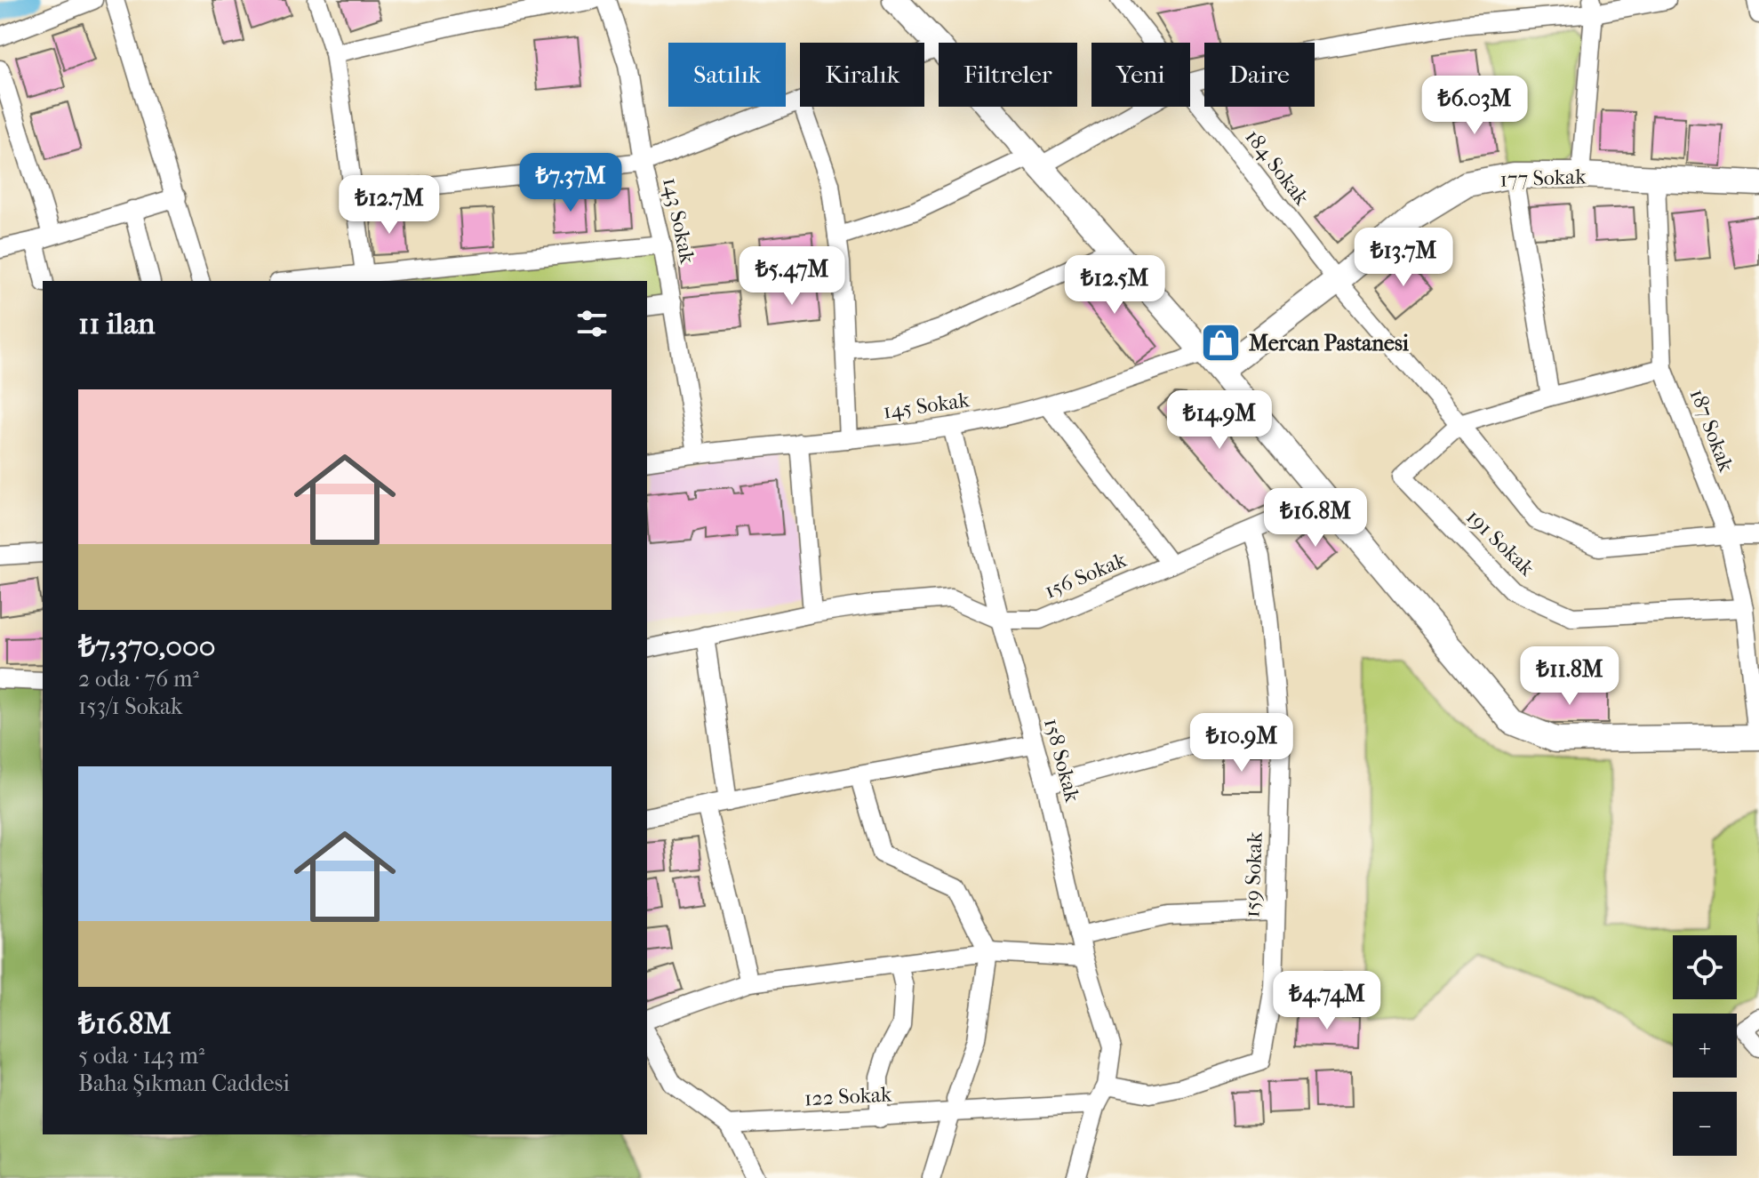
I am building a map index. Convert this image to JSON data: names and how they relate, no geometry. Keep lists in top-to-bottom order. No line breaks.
{"streets":{"main road":["177 Sokak"],"street":["184 Sokak","143 Sokak","145 Sokak","187 Sokak","191 Sokak","156 Sokak","158 Sokak","159 Sokak","122 Sokak"]},"crossings":[["184 Sokak","177 Sokak"],["184 Sokak","187 Sokak"],["184 Sokak","191 Sokak"],["177 Sokak","145 Sokak"],["177 Sokak","187 Sokak"],["143 Sokak","145 Sokak"],["145 Sokak","158 Sokak"],["187 Sokak","191 Sokak"],["156 Sokak","158 Sokak"],["156 Sokak","159 Sokak"],["158 Sokak","159 Sokak"],["158 Sokak","122 Sokak"]],"places":{"shop":["Mercan Pastanesi"]},"page":{"chip":["Satılık","Kiralık","Filtreler","Yeni","Daire"],"price":["₺6.03M","₺7.37M","₺12.7M","₺13.7M","₺5.47M","₺12.5M","₺14.9M","₺16.8M","₺11.8M","₺10.9M","₺4.74M"],"heading":"11 ilan","list":[{"name":"₺7,370,000","note":"2 oda · 76 m² · 153/1 Sokak"},{"name":"₺16.8M","note":"5 oda · 143 m² · Baha Şıkman Caddesi"}],"map_buttons":["+","−"]}}
